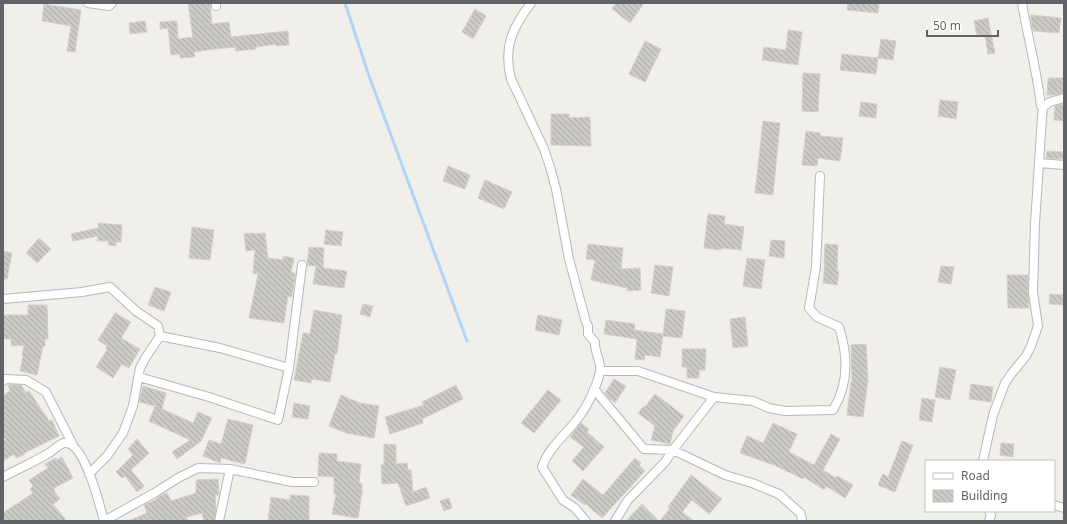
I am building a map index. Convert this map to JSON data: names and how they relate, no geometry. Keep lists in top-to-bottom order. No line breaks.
{"legend":["Road","Building"],"scale_bar":"50 m"}
